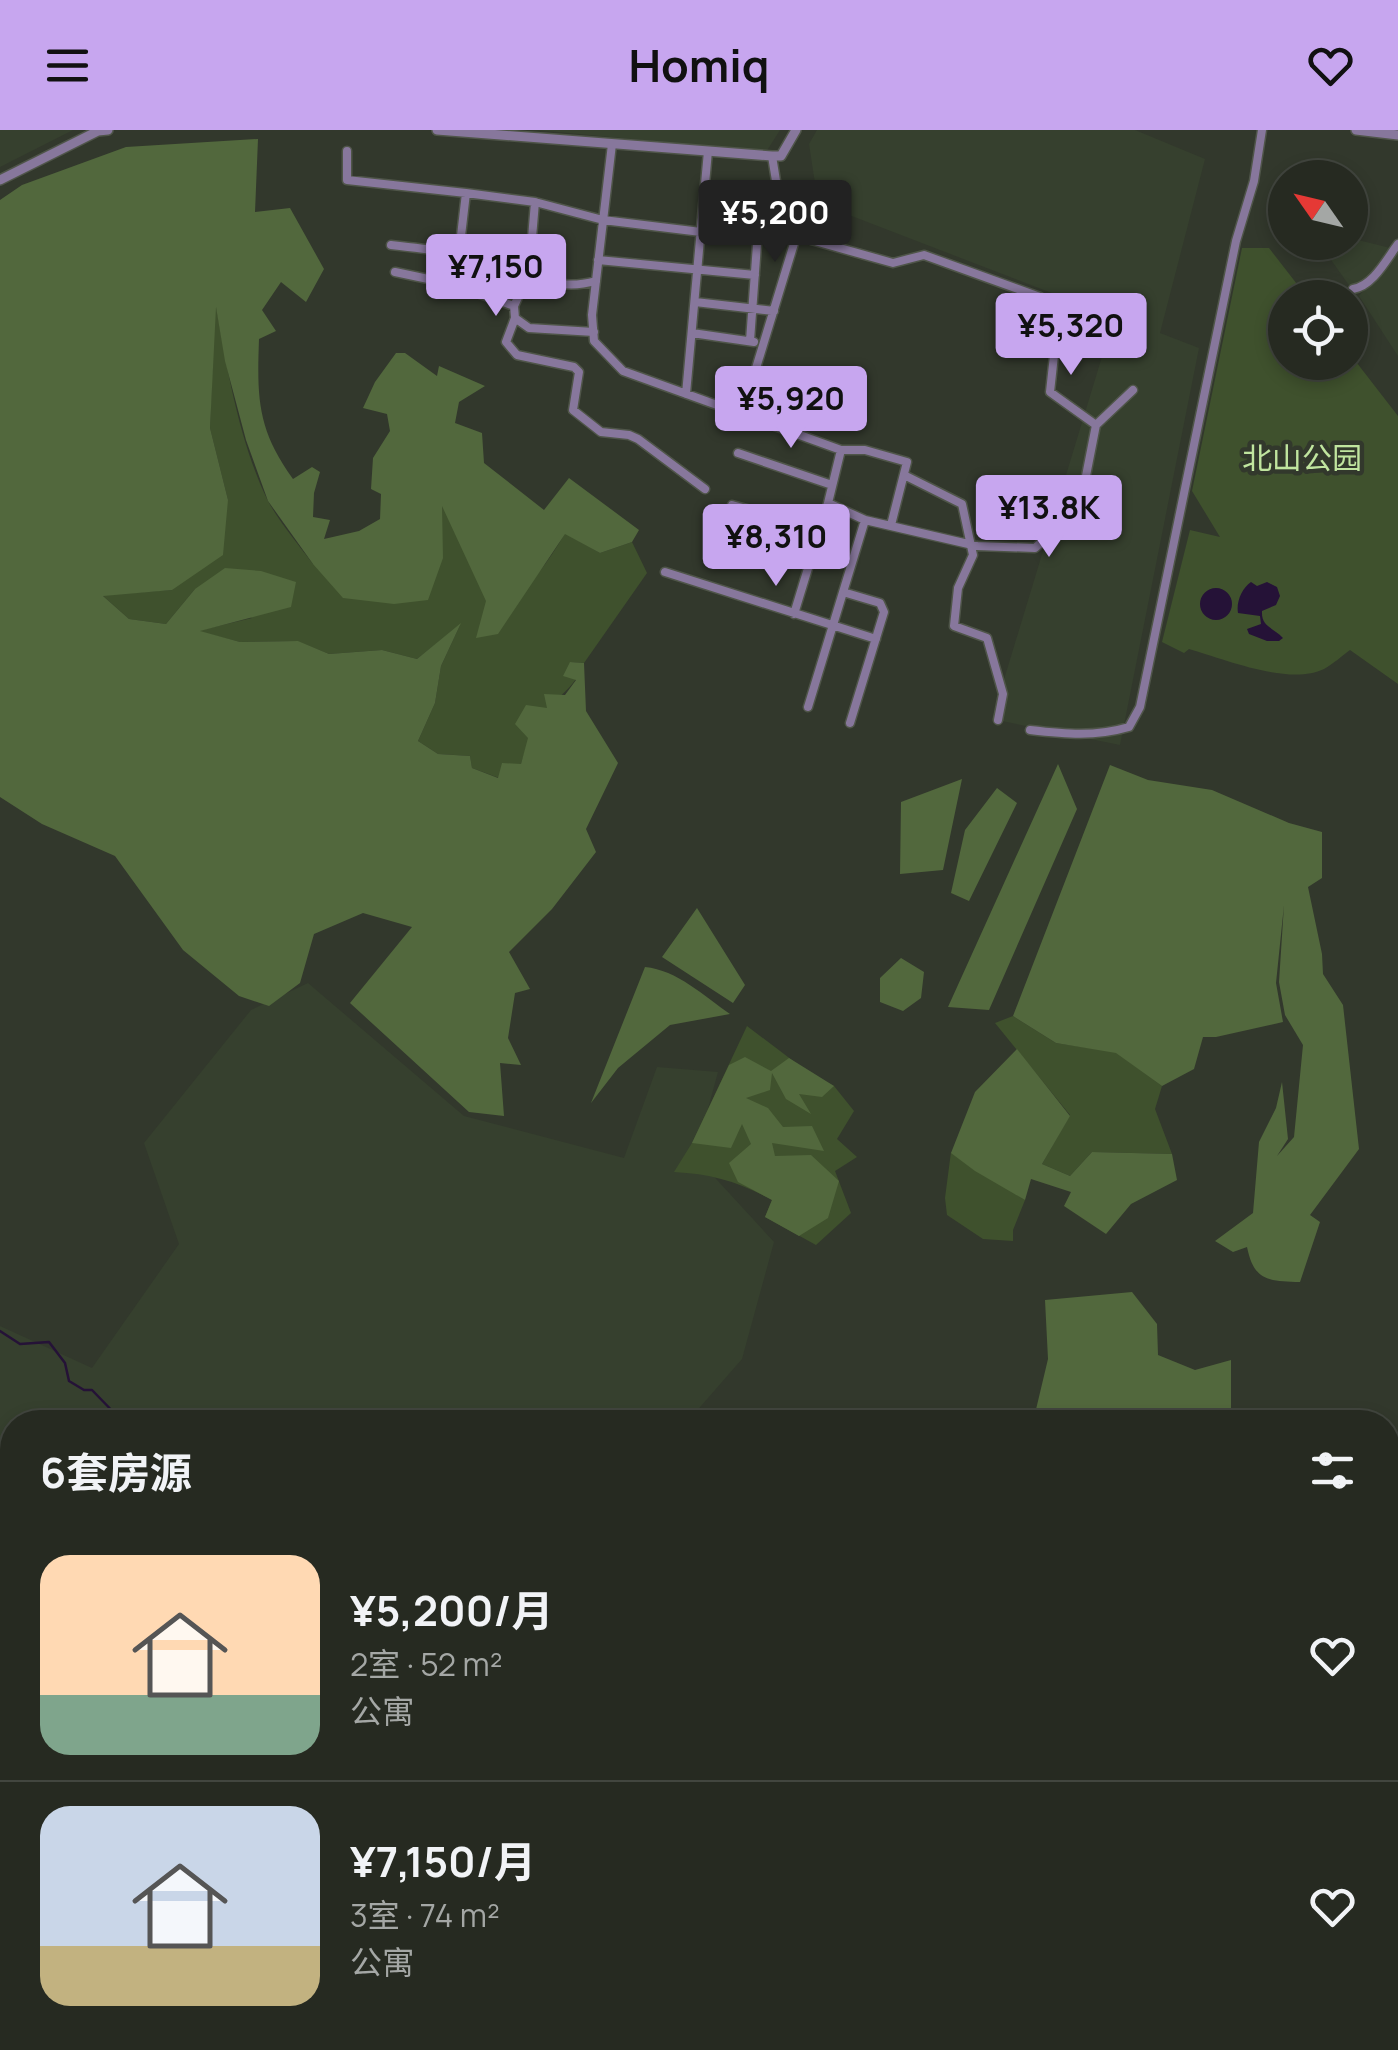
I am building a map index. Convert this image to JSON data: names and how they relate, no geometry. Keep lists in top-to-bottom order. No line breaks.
{"parks":["北山公园"],"north":"top left","page":{"header":"Homiq","price":["¥5,200","¥7,150","¥5,320","¥5,920","¥13.8K","¥8,310"],"heading":"6套房源","list":[{"name":"¥5,200/月","note":"2室 · 52 m² · 公寓"},{"name":"¥7,150/月","note":"3室 · 74 m² · 公寓"}]}}
